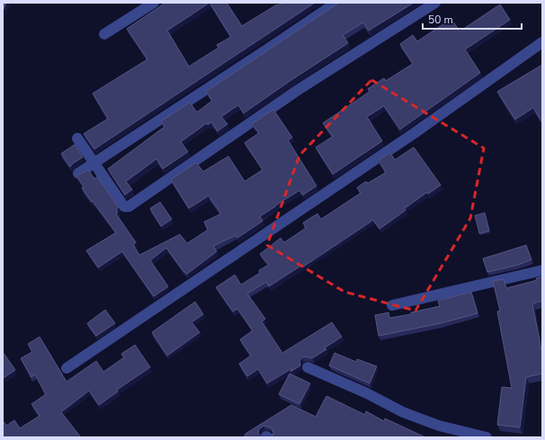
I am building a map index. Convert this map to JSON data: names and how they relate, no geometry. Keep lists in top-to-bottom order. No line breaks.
{"scale_bar":"50 m"}
